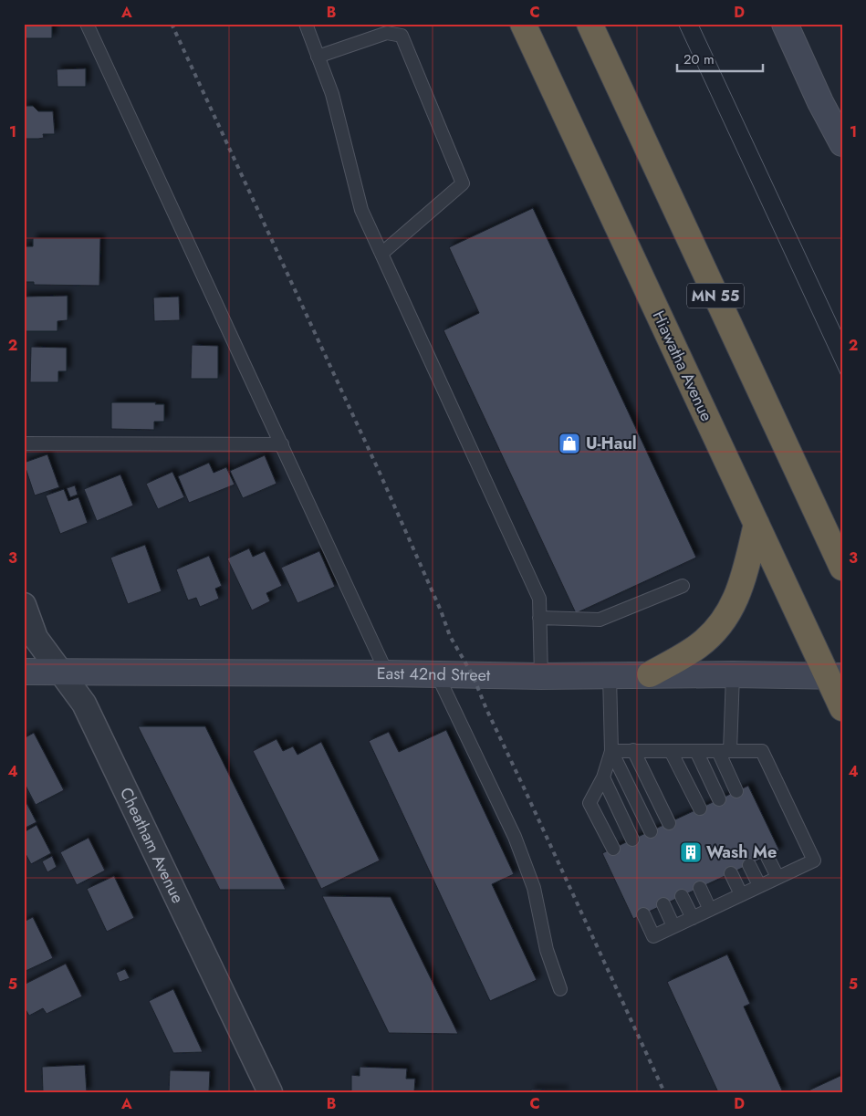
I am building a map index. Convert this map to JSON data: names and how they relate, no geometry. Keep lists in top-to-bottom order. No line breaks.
{"streets":{"highway":["MN 55","Hiawatha Avenue"],"street":["East 42nd Street","Cheatham Avenue"]},"crossings":[["Hiawatha Avenue","East 42nd Street"],["East 42nd Street","Cheatham Avenue"]],"places":{"shop":["U-Haul"],"building":["Wash Me"]},"scale_bar":"20 m","grid":{"columns":["A","B","C","D"],"rows":["1","2","3","4","5"]}}
